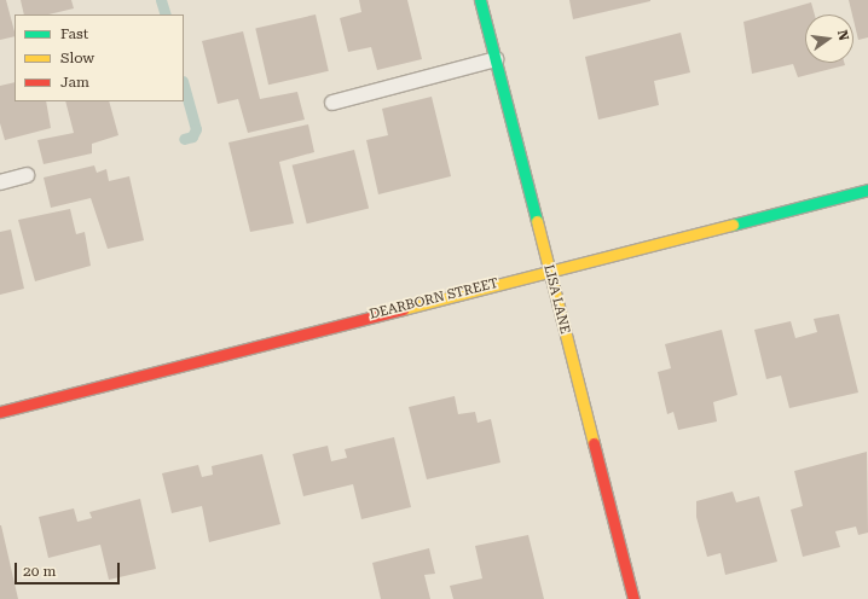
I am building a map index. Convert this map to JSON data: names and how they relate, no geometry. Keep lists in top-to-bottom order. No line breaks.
{"streets":{"street":["DEARBORN STREET","LISA LANE"]},"crossings":[["DEARBORN STREET","LISA LANE"]],"legend":["Fast","Slow","Jam"],"scale_bar":"20 m","north":"right"}
